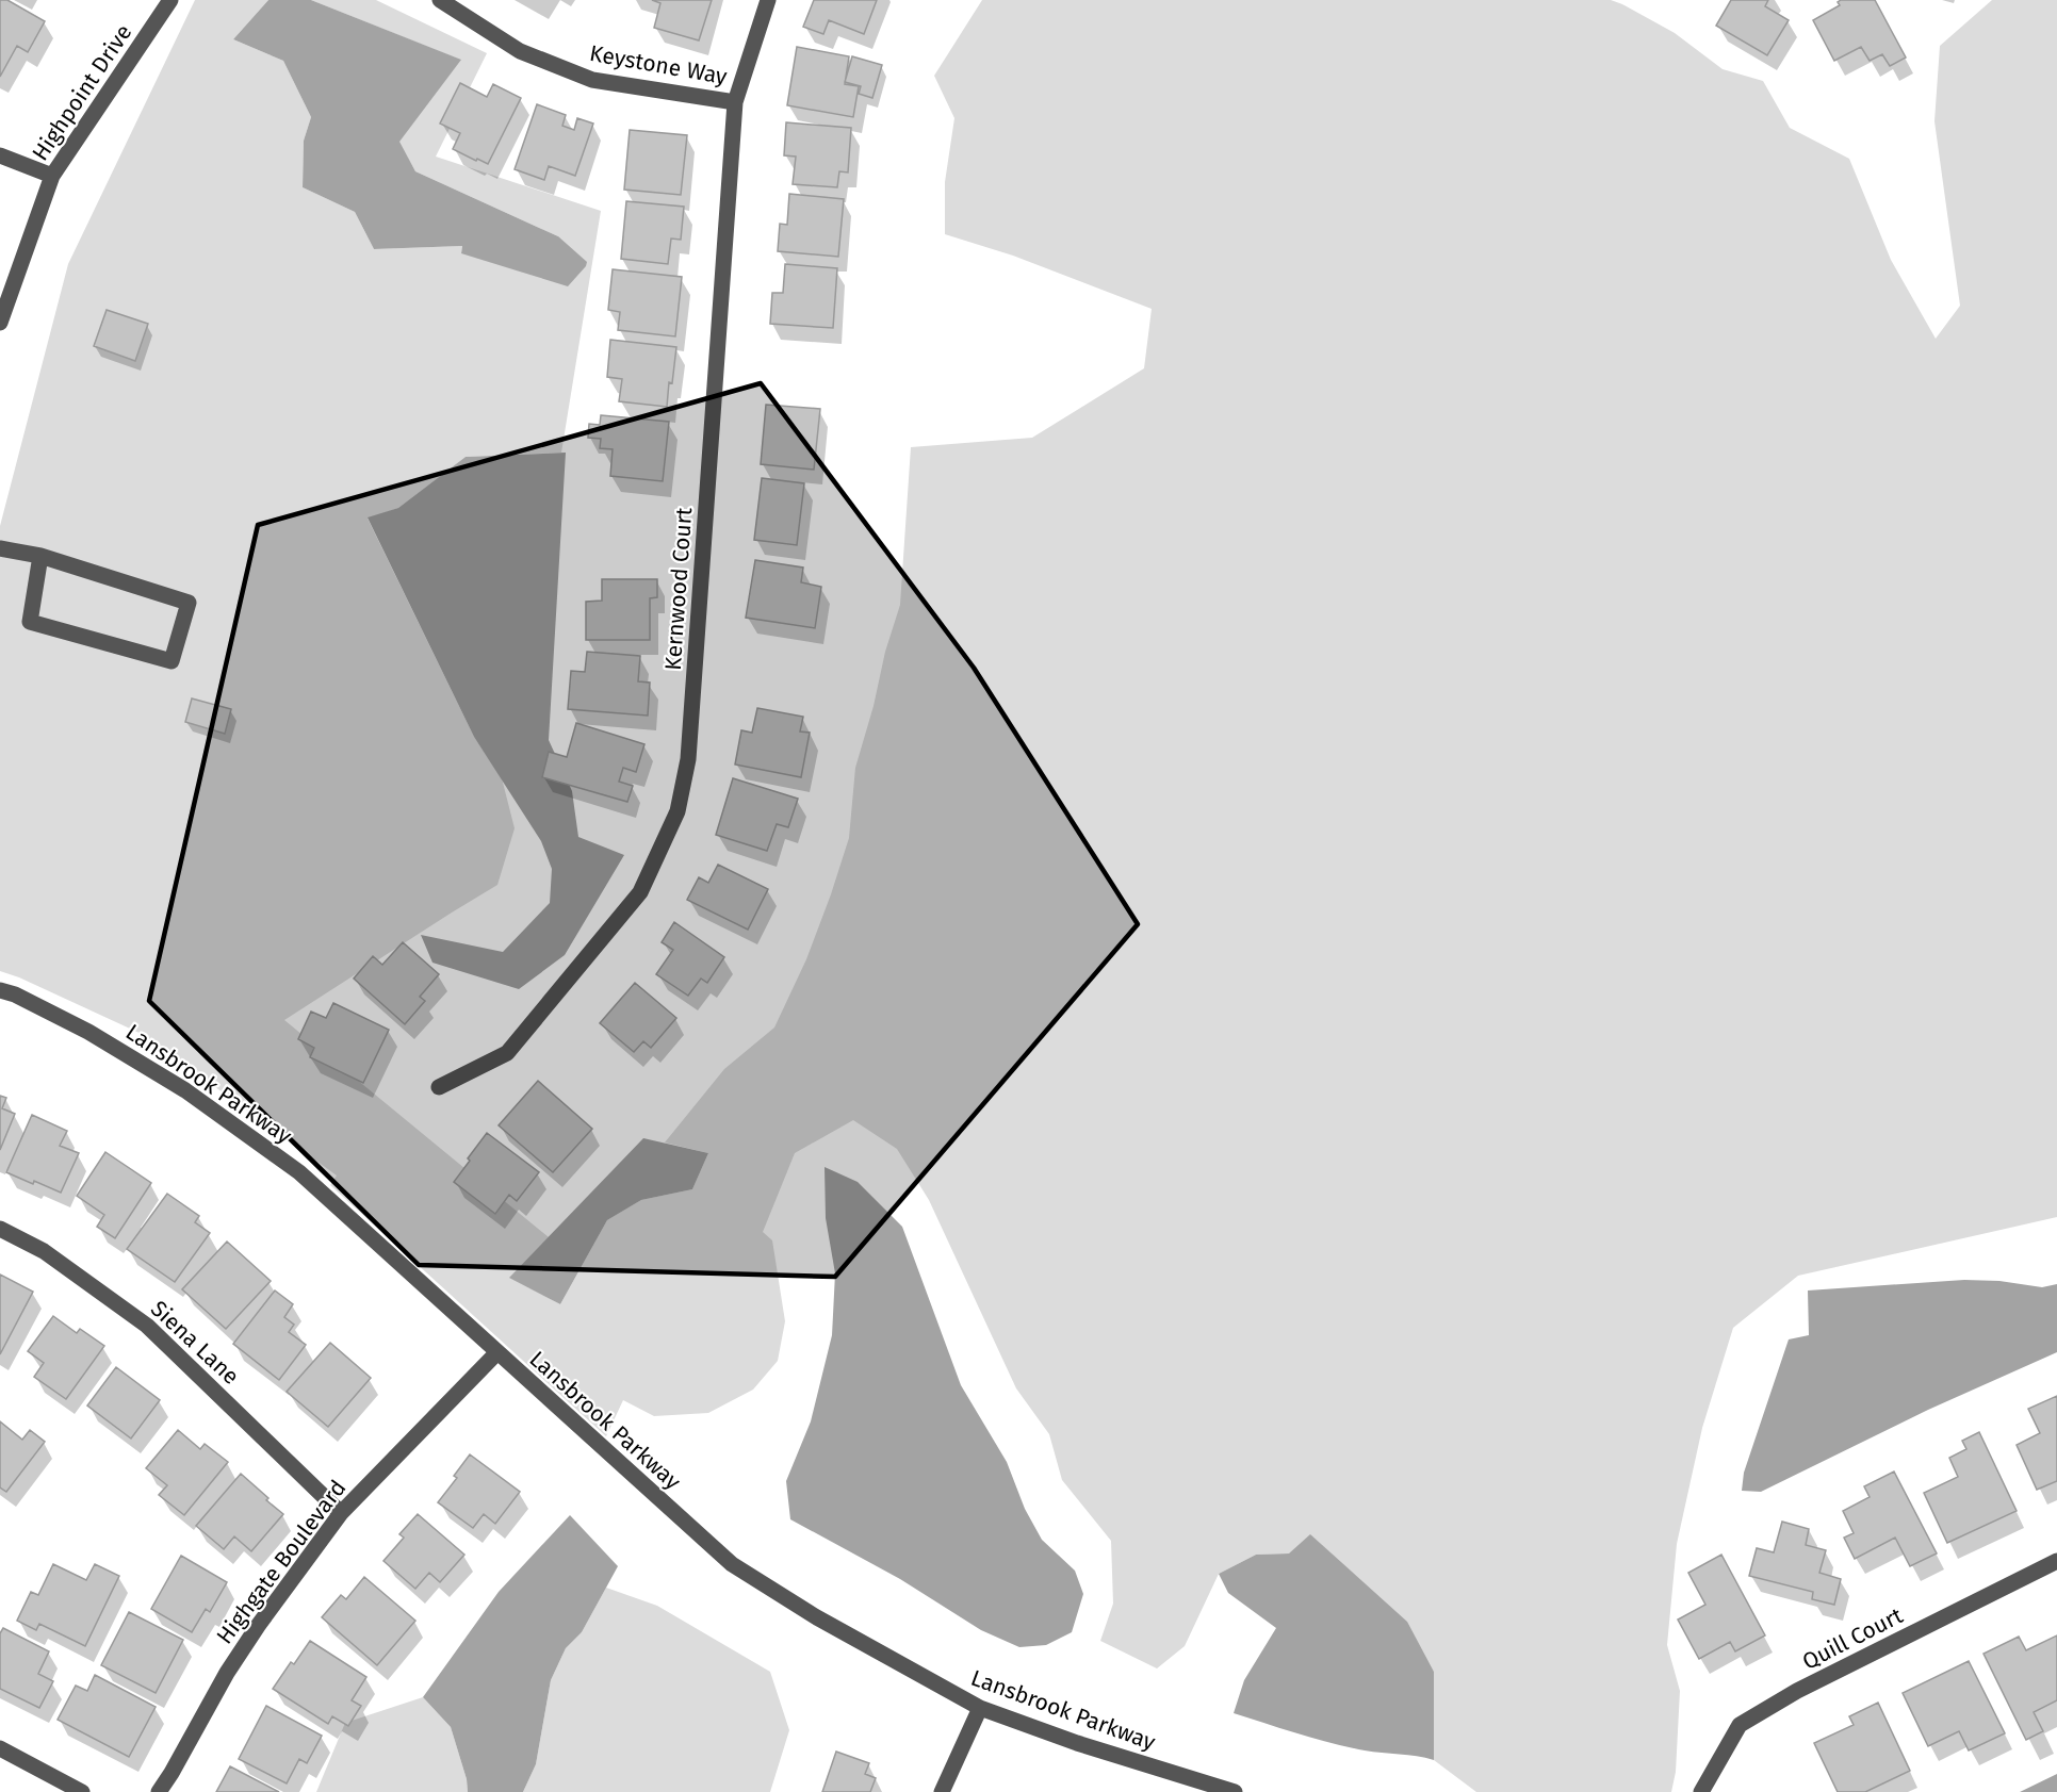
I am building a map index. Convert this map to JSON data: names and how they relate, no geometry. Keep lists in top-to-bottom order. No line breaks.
{"streets":{"street":["Keystone Way","Highpoint Drive","Kernwood Court","Lansbrook Parkway","Siena Lane","Highgate Boulevard","Quill Court"]},"crossings":[["Keystone Way","Kernwood Court"],["Lansbrook Parkway","Highgate Boulevard"],["Siena Lane","Highgate Boulevard"]]}
